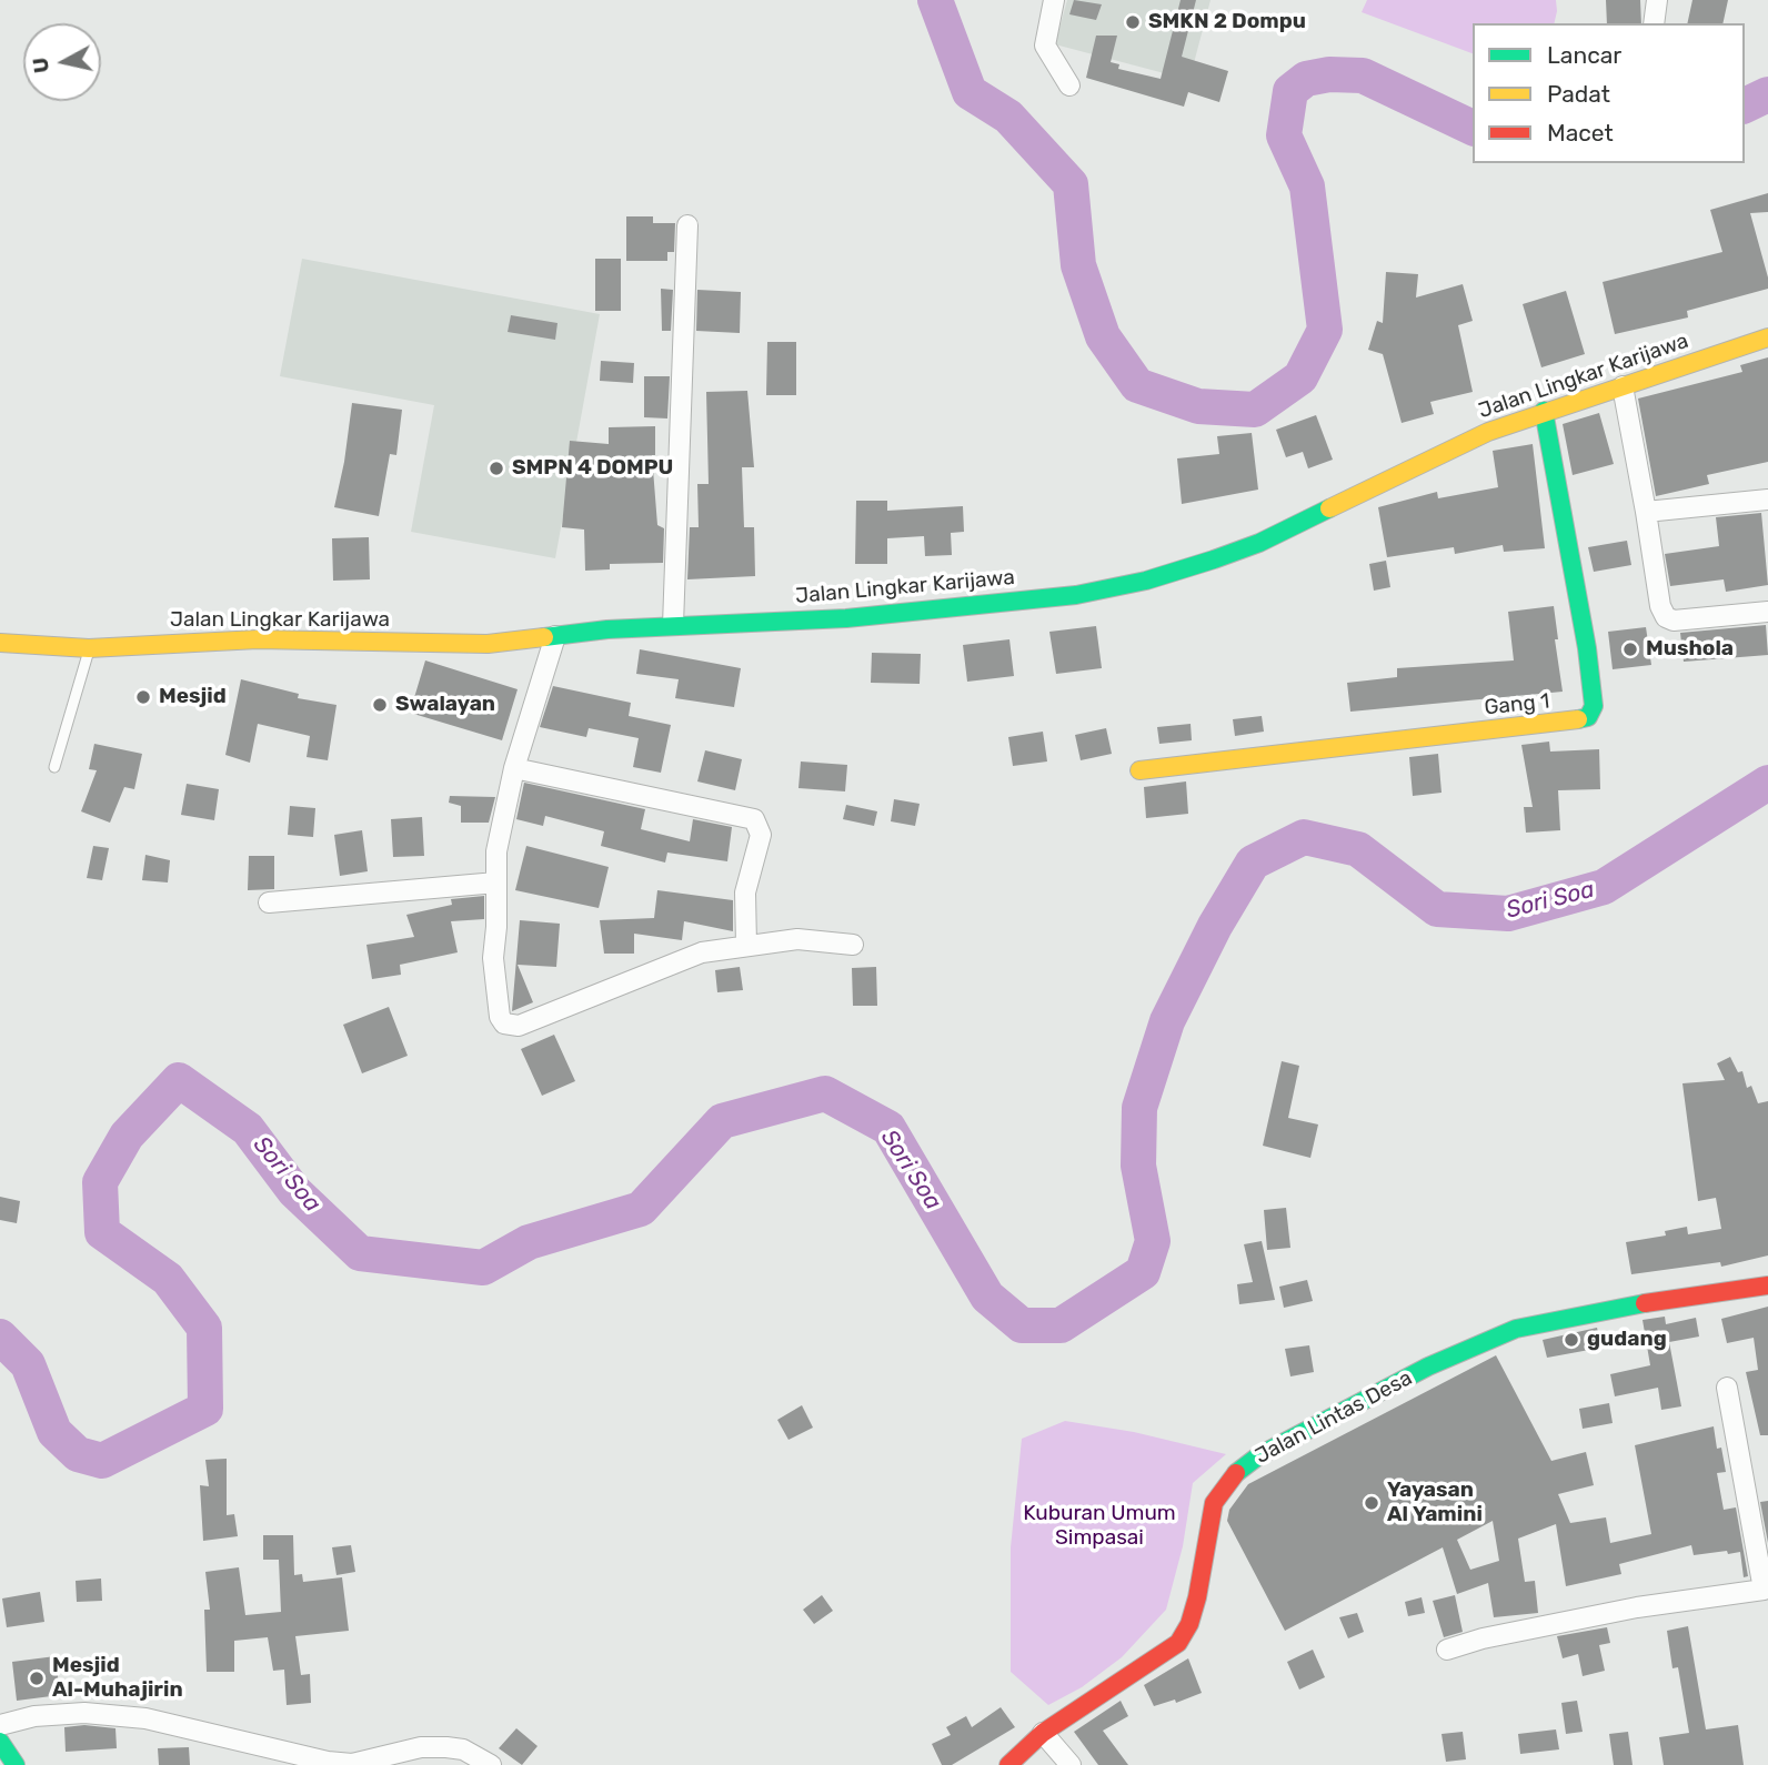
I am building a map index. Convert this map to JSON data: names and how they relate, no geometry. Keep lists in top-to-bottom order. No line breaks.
{"streets":{"main road":["Jalan Lingkar Karijawa","Gang 1","Jalan Lintas Desa"]},"crossings":[["Jalan Lingkar Karijawa","Gang 1"]],"water":["Sori Soa"],"parks":["Kuburan Umum Simpasai"],"places":["SMKN 2 Dompu","SMPN 4 DOMPU","Mushola","Mesjid","Swalayan","gudang","Yayasan Al Yamini","Mesjid Al-Muhajirin"],"legend":["Lancar","Padat","Macet"],"north":"left"}
